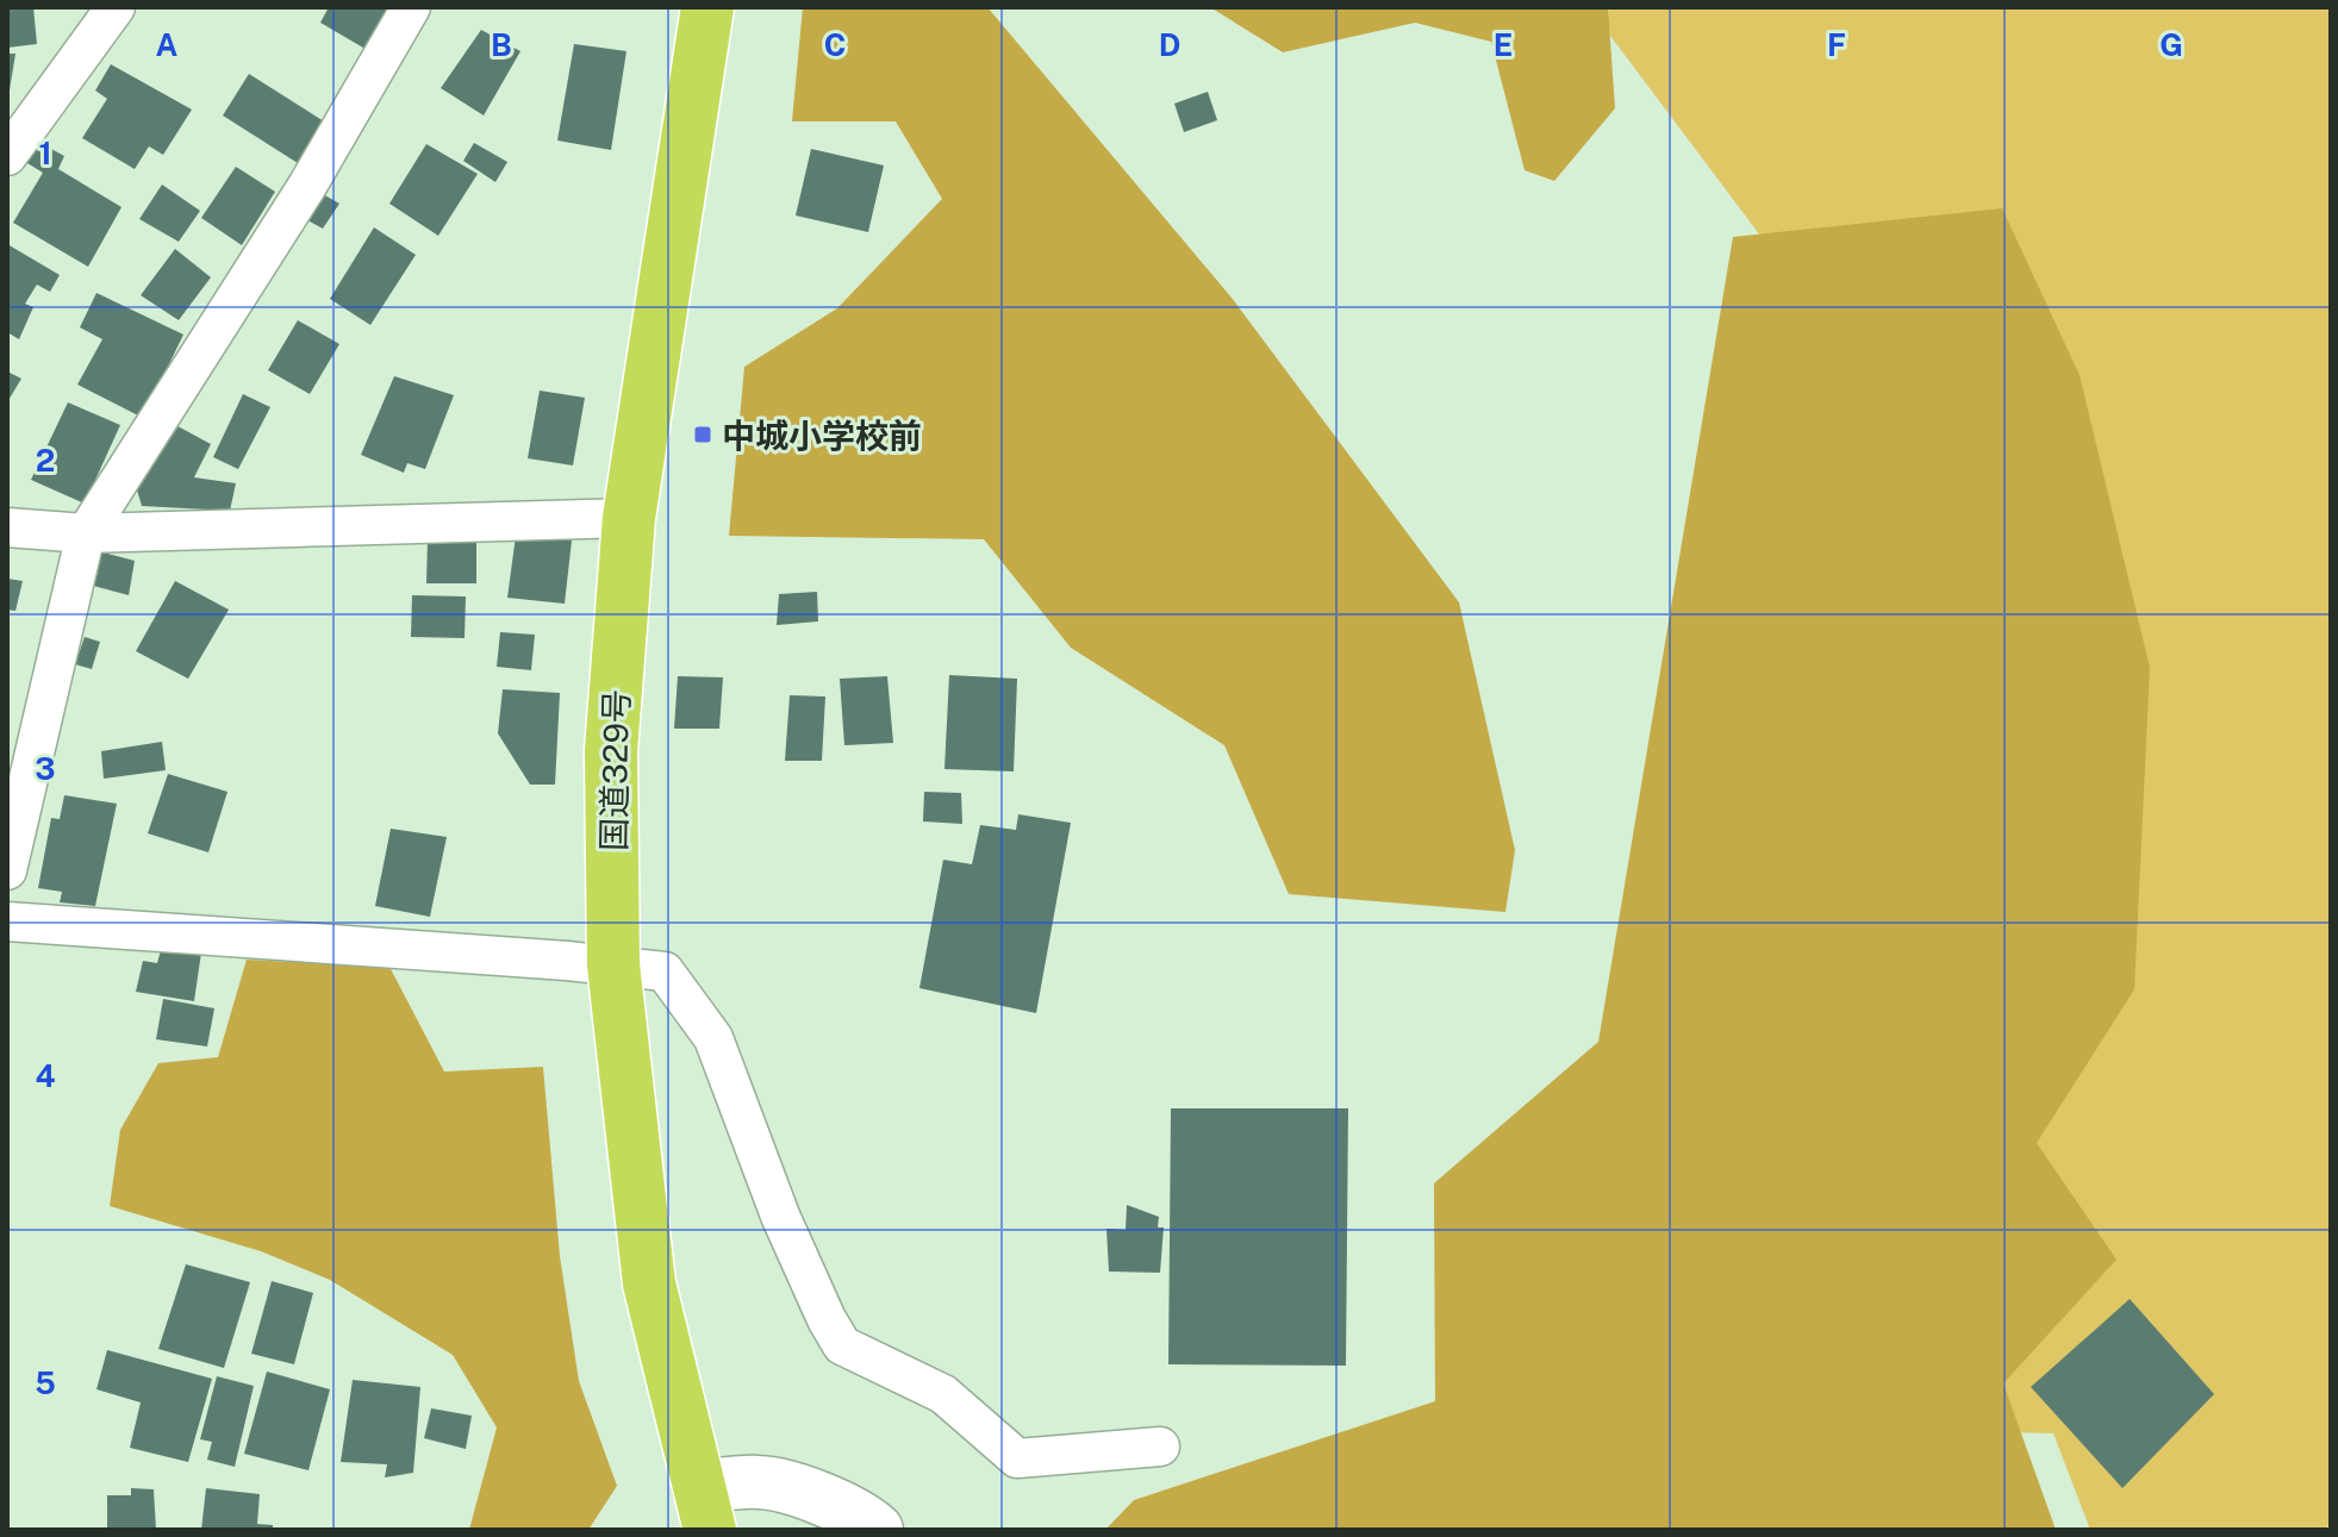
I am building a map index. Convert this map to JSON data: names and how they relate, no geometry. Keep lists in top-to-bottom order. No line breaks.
{"streets":{"highway":["国道329号"]},"places":{"transit":["中城小学校前"]},"grid":{"columns":["A","B","C","D","E","F","G"],"rows":["1","2","3","4","5"]}}
